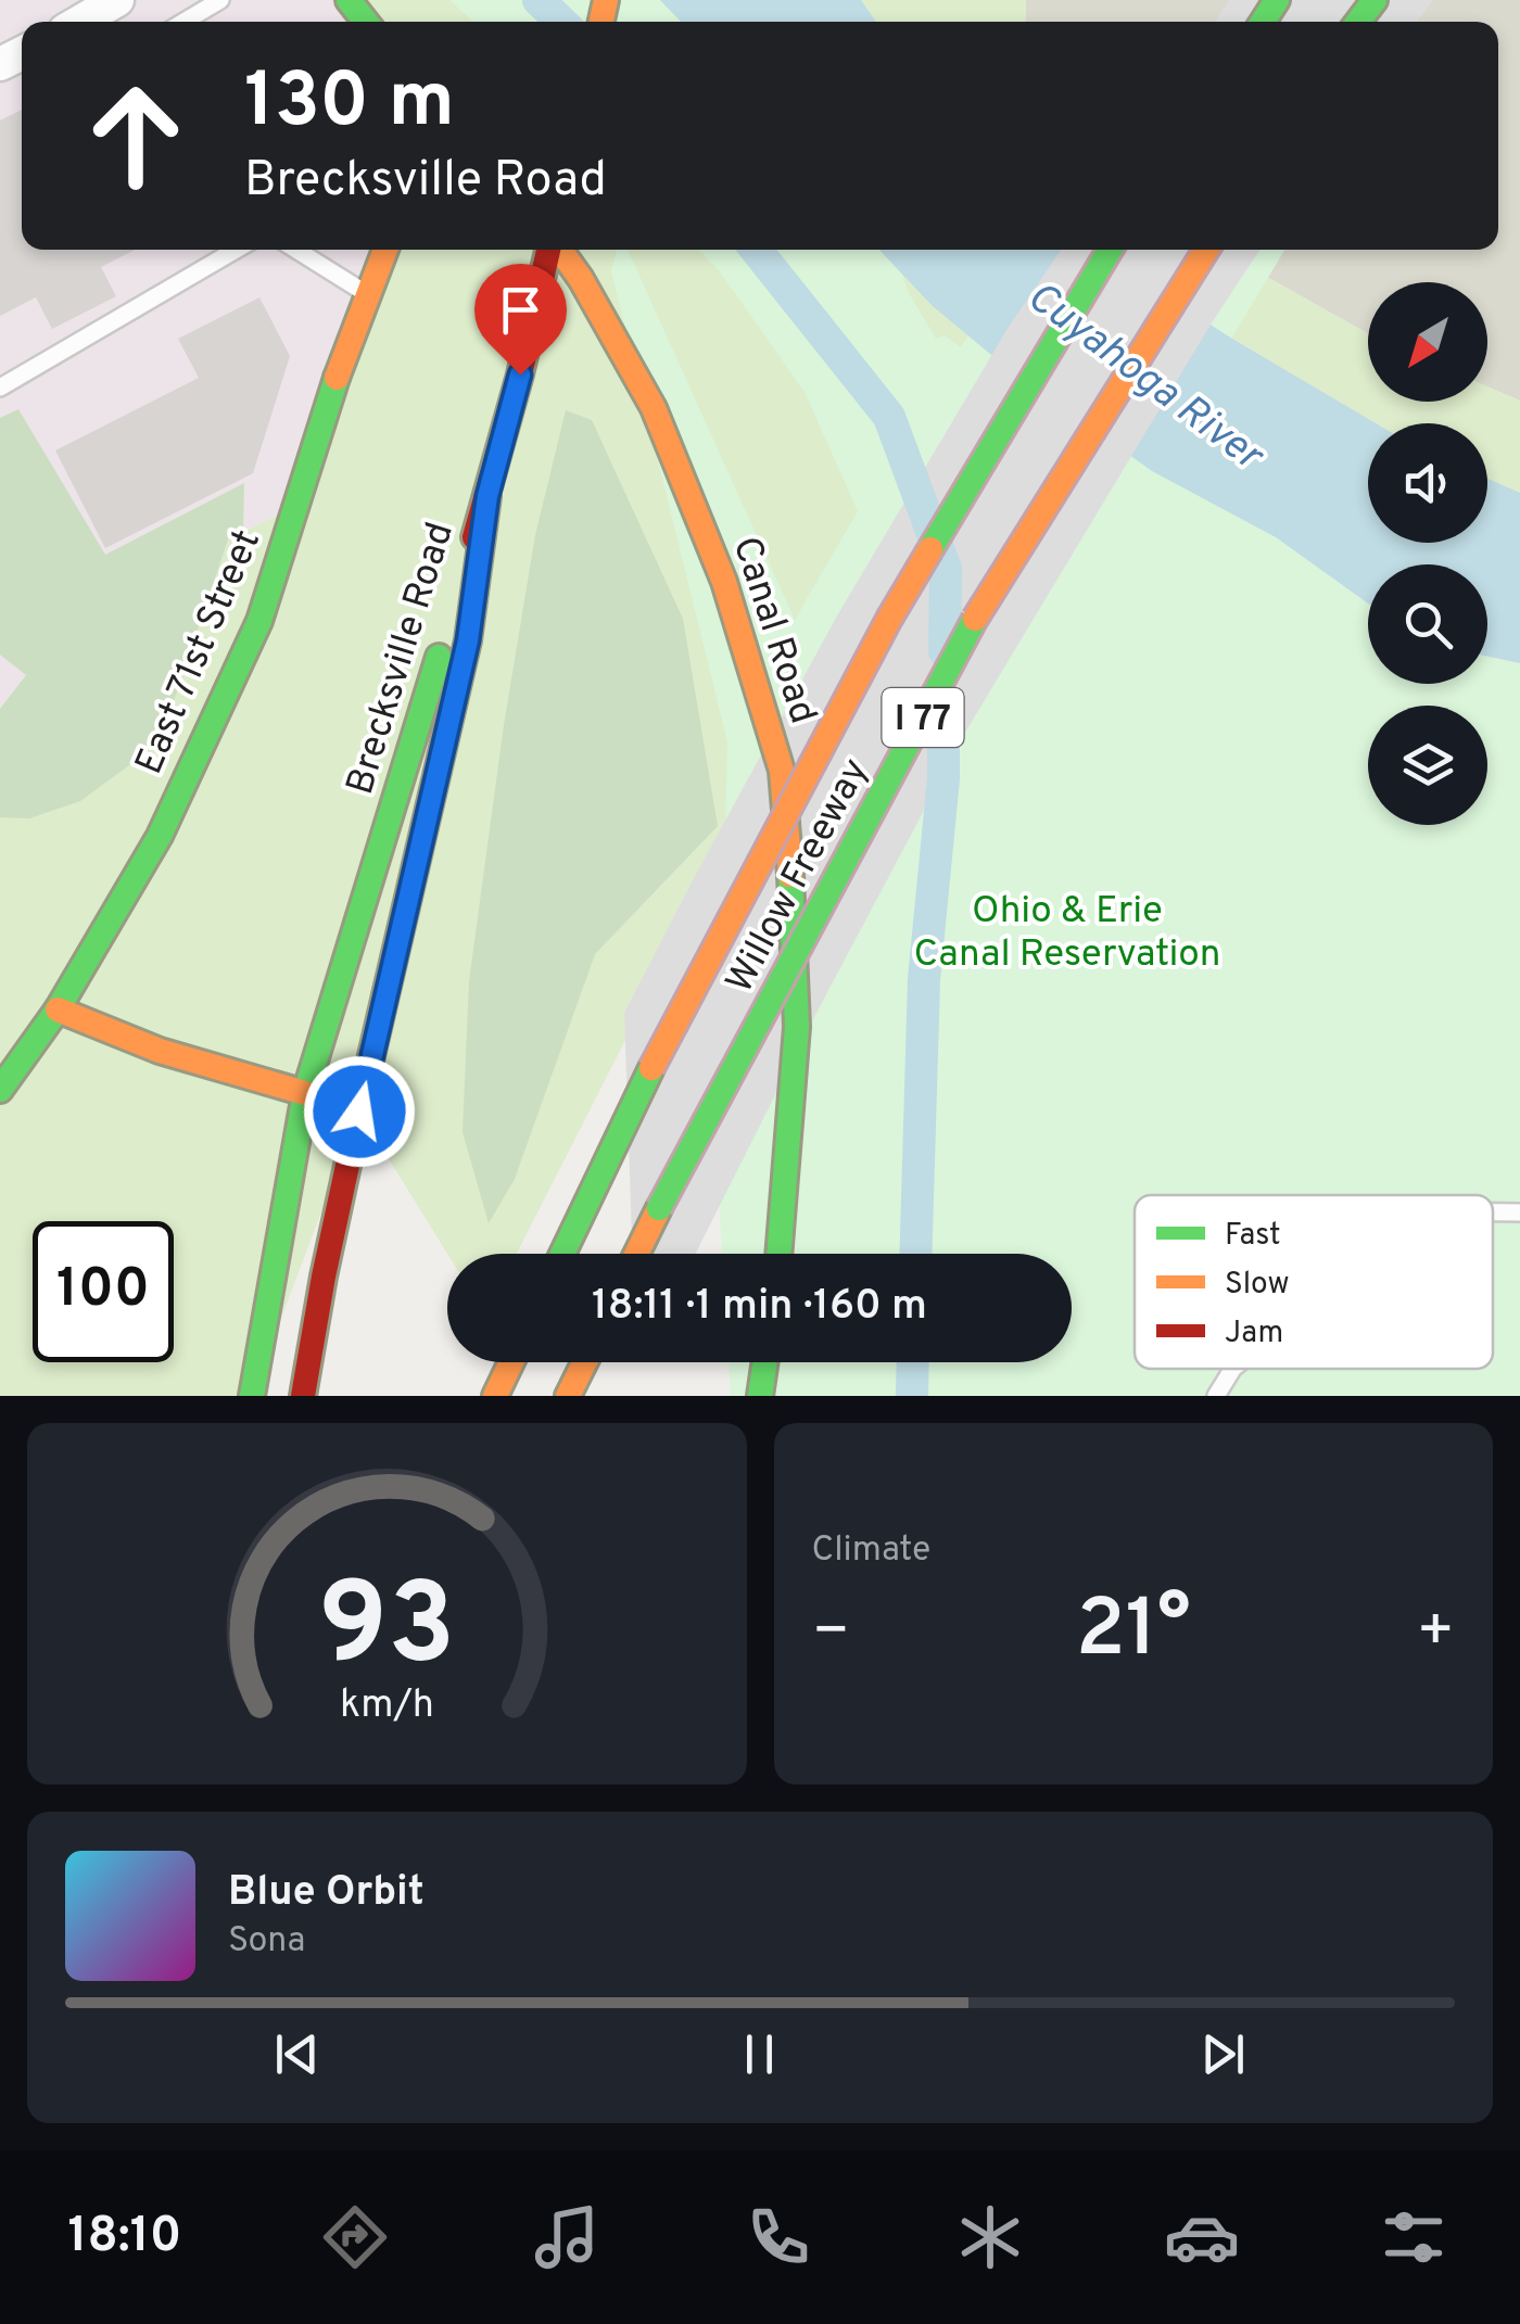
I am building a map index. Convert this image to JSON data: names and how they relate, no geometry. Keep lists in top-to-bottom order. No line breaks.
{"streets":{"main road":["Canal Road","East 71st Street","Brecksville Road","I 77","Willow Freeway"]},"water":["Cuyahoga River"],"parks":["Ohio & Erie Canal Reservation"],"legend":["Fast","Slow","Jam"],"north":"bottom left","page":{"turn":["130 m","Brecksville Road"],"limit":"100","trip":"18:11 · 1 min · 160 m","tile":"Climate","heat":["−","21°","+"],"song":["Blue Orbit","Sona"],"tabs":"18:10","gauge":["93","km/h"]}}
